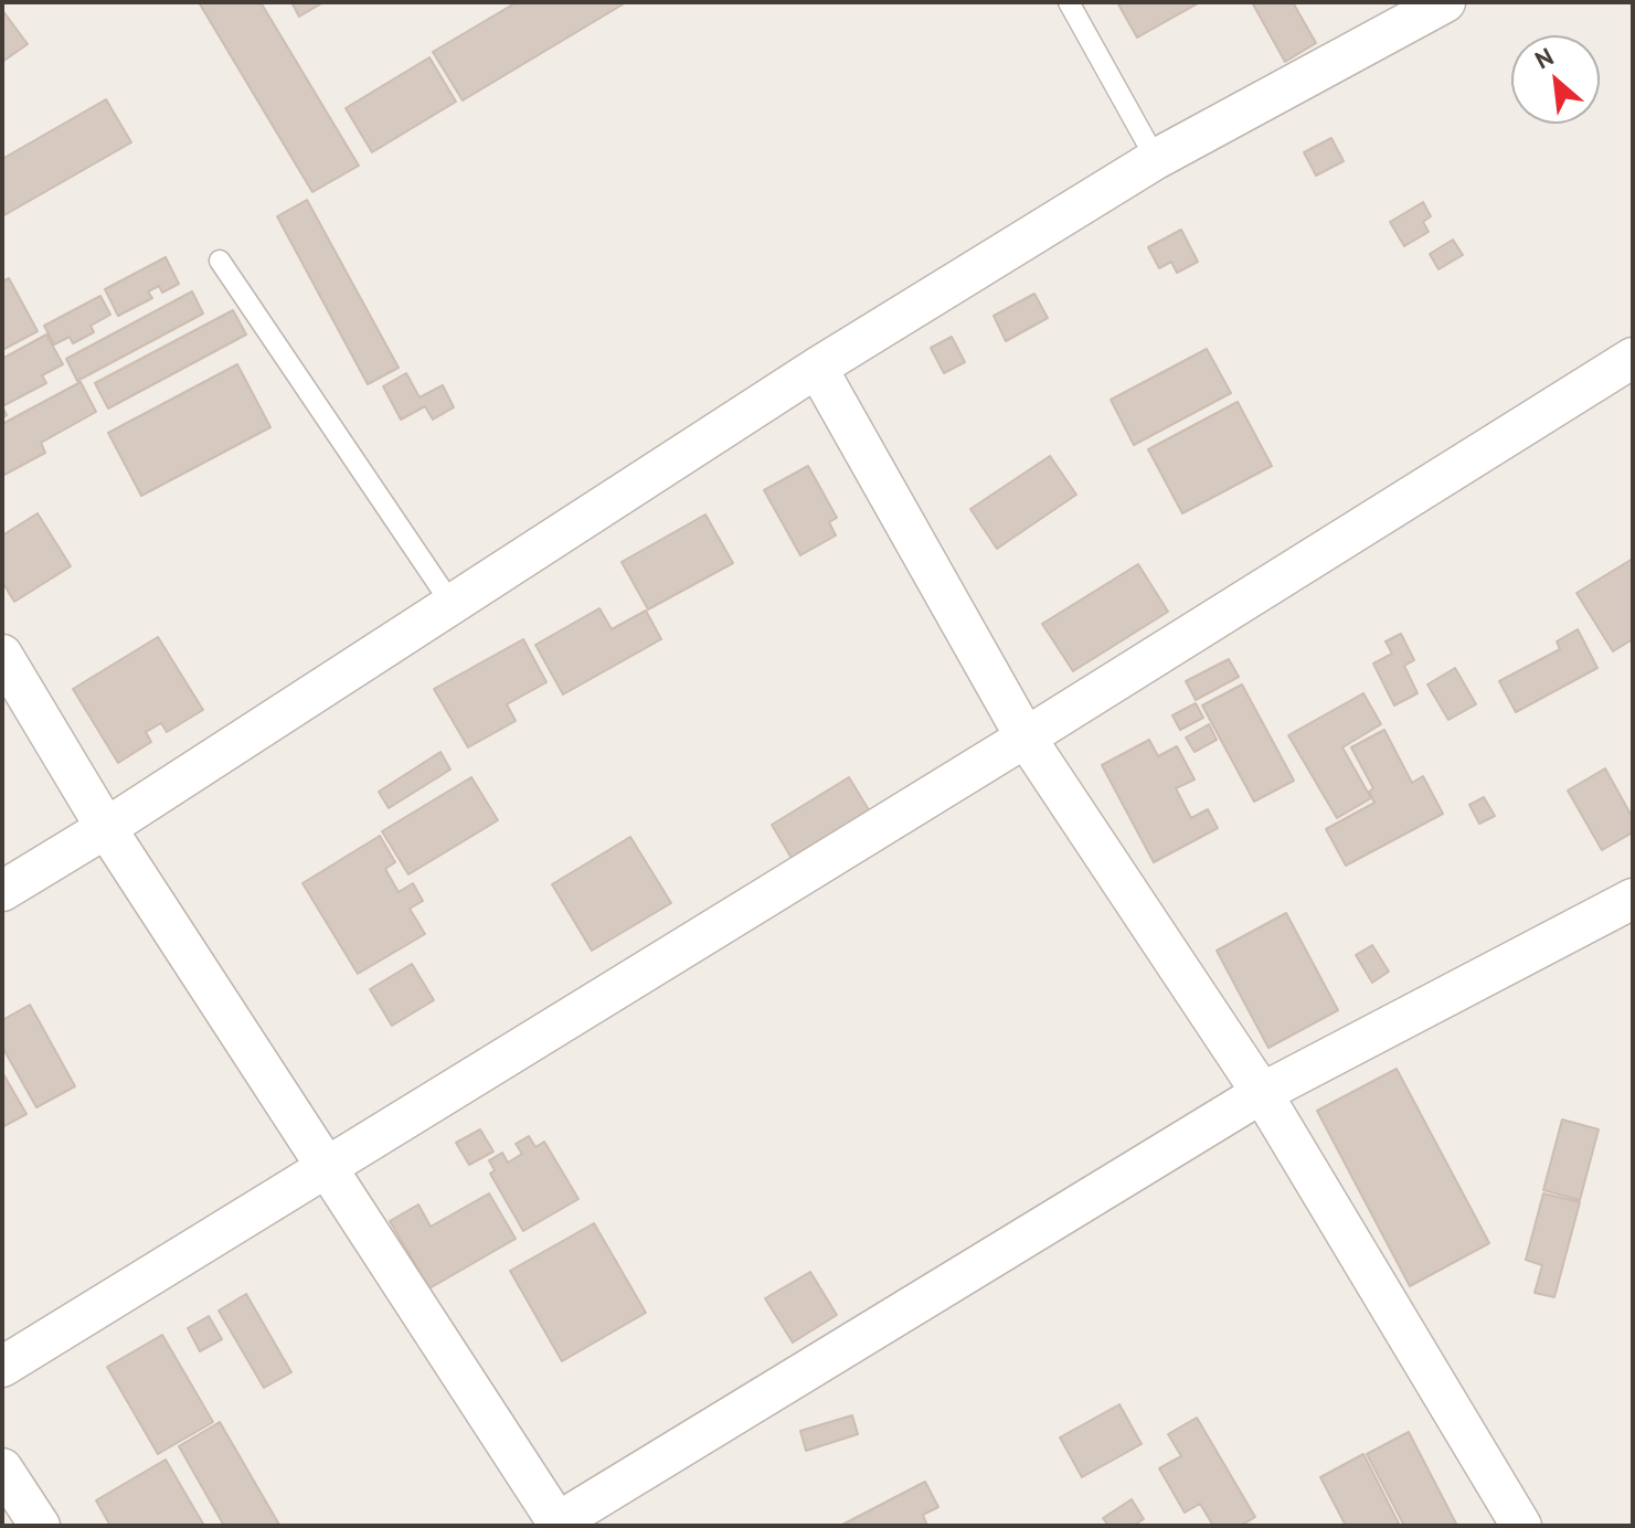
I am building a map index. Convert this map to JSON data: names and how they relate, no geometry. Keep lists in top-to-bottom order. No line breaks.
{"north":"top left"}
